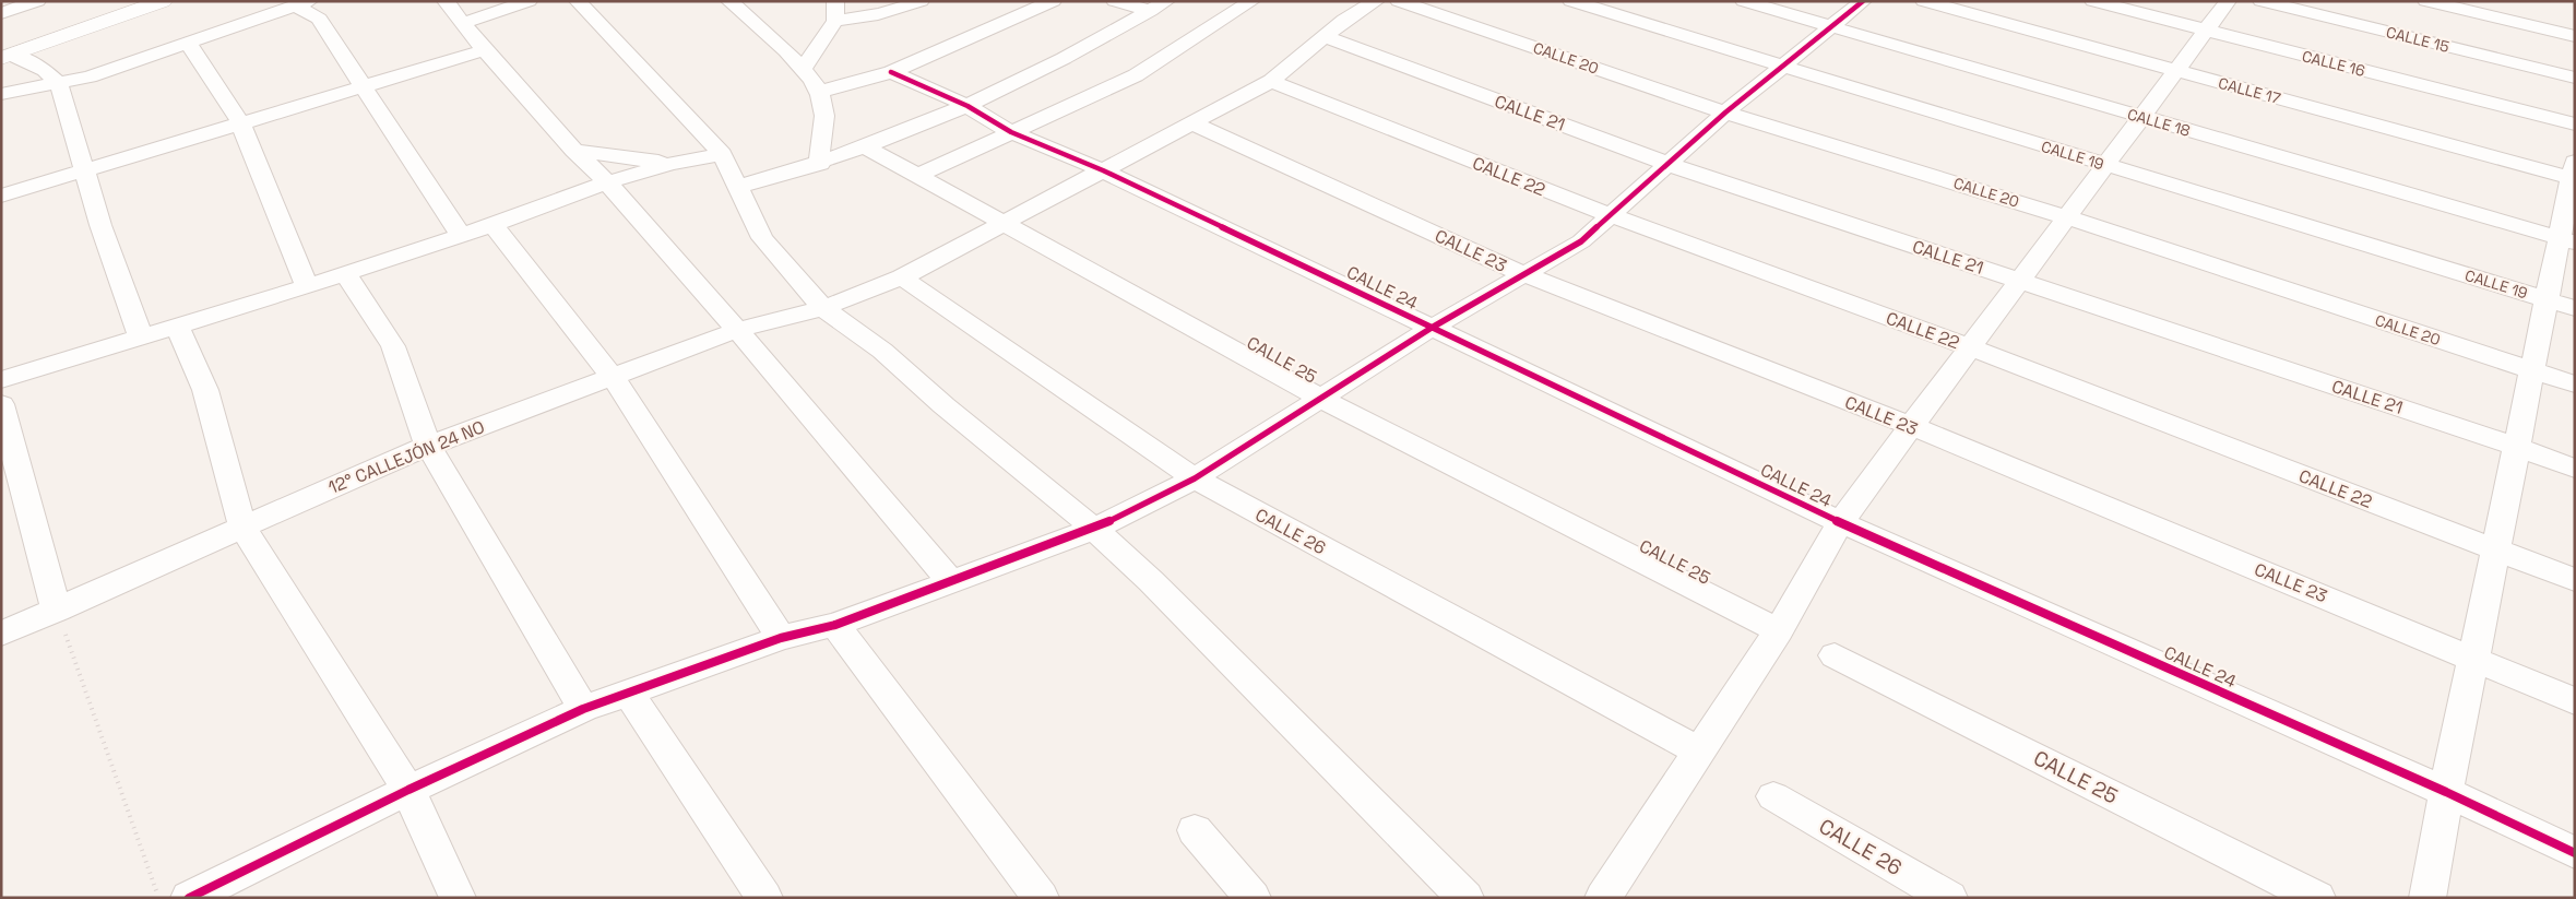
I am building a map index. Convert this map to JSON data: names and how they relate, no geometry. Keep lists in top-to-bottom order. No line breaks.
{"streets":{"street":["CALLE 15","CALLE 20","CALLE 16","CALLE 17","CALLE 21","CALLE 18","CALLE 19","CALLE 22","CALLE 23","CALLE 24","CALLE 25","12° CALLEJÓN 24 NO","CALLE 26"]},"crossings":[["CALLE 21","12° CALLEJÓN 24 NO"],["CALLE 22","12° CALLEJÓN 24 NO"],["CALLE 23","12° CALLEJÓN 24 NO"],["CALLE 24","12° CALLEJÓN 24 NO"],["CALLE 25","12° CALLEJÓN 24 NO"],["12° CALLEJÓN 24 NO","CALLE 26"]]}
